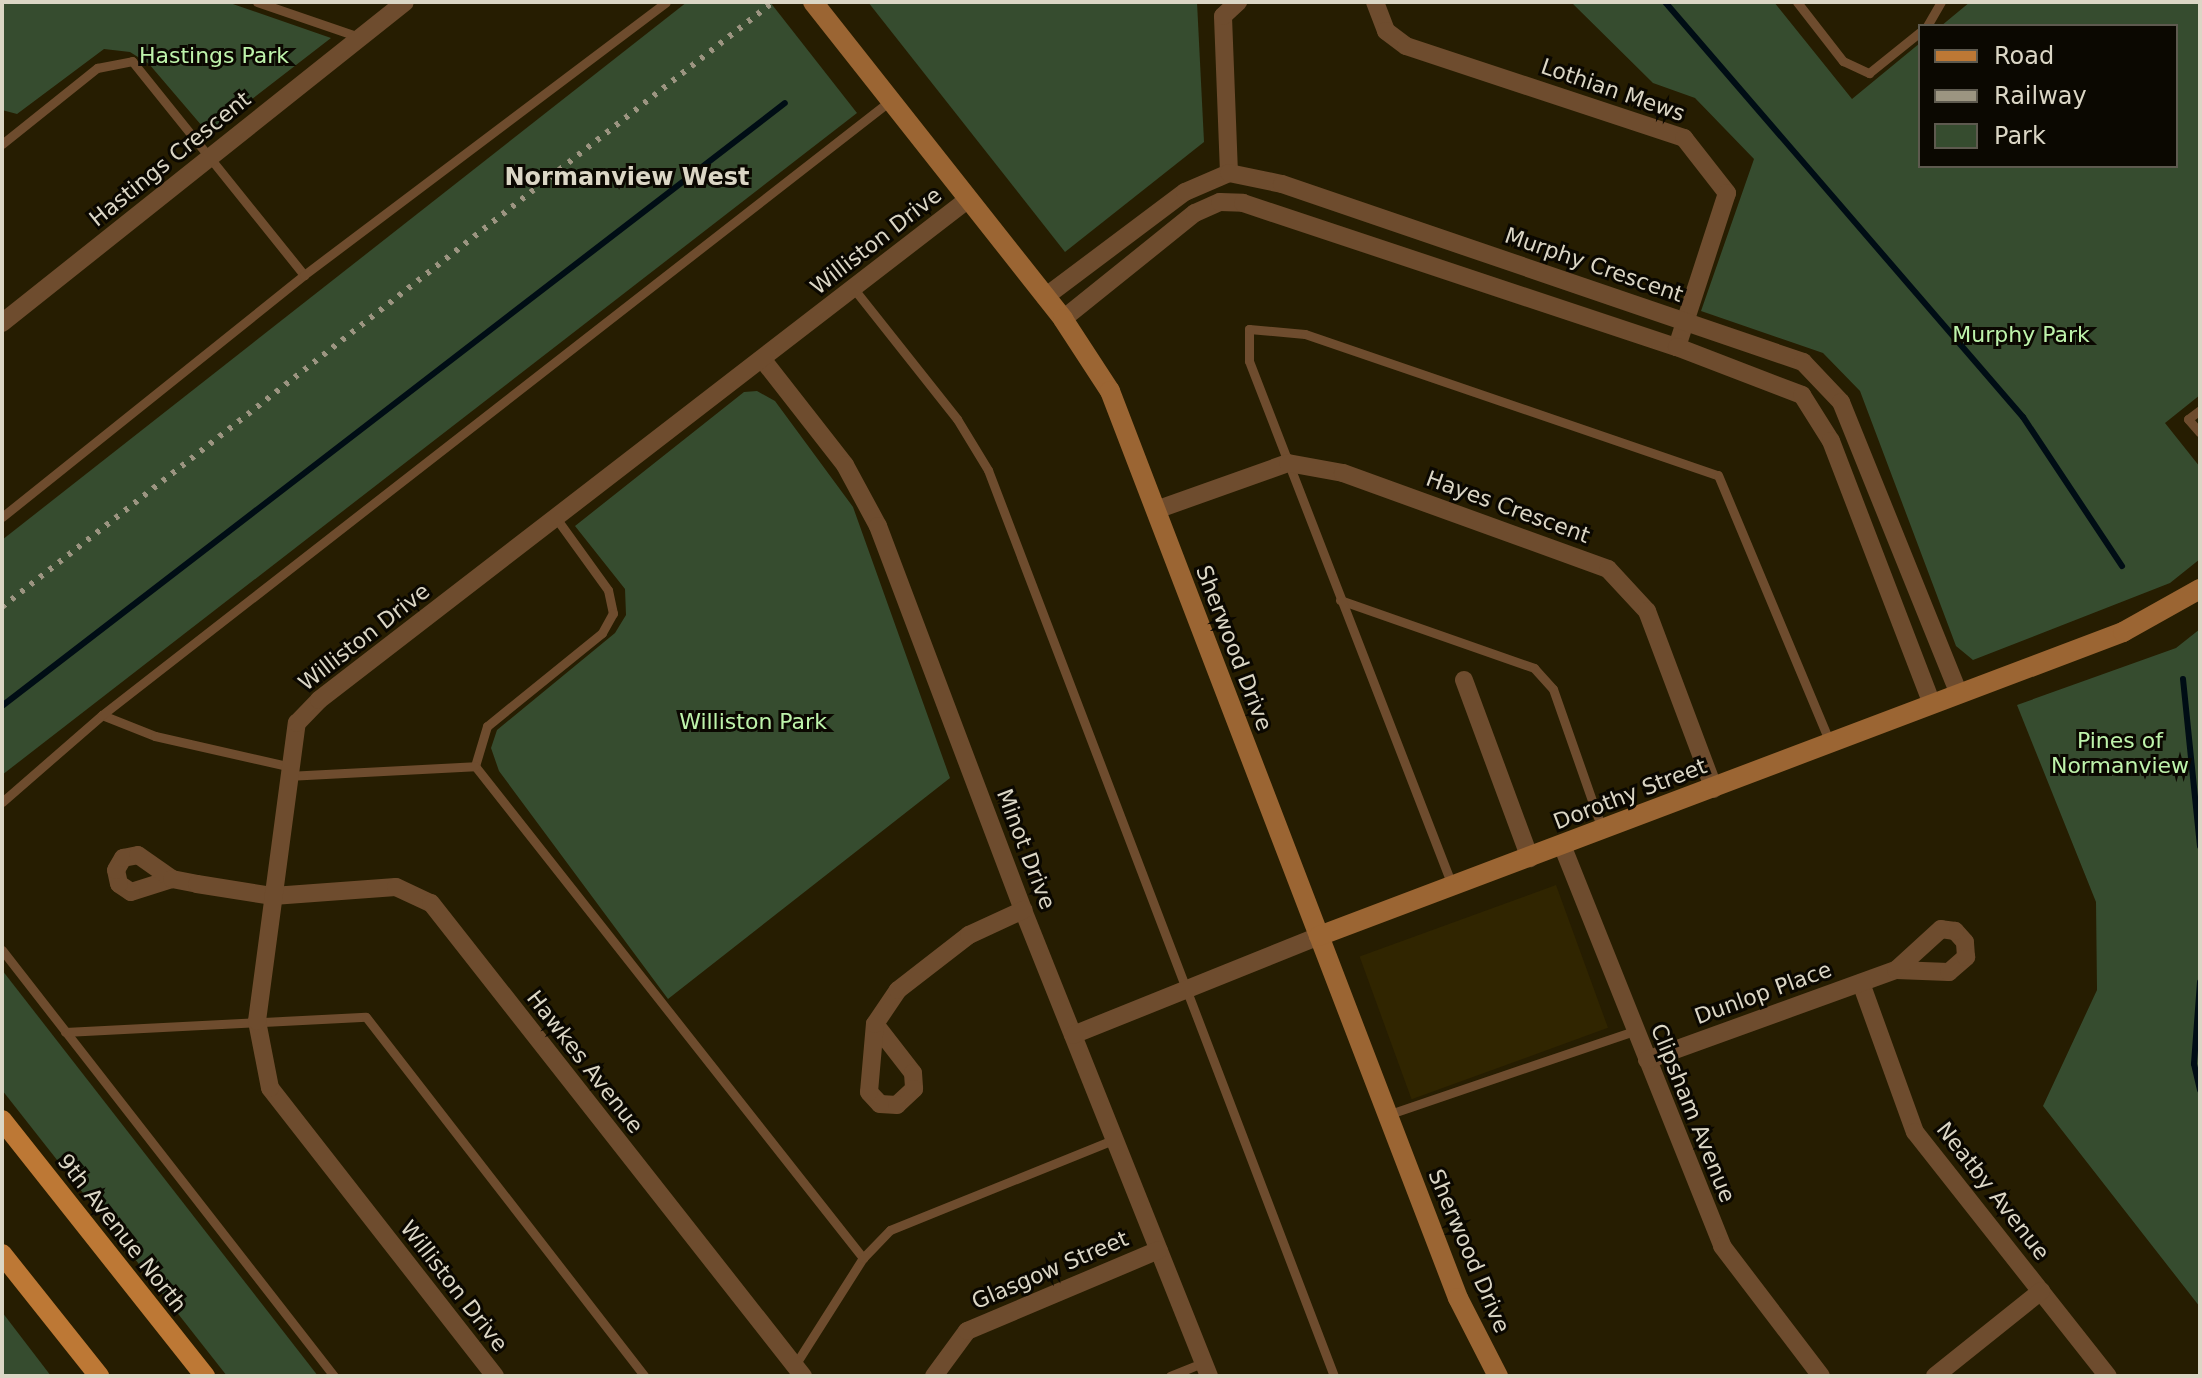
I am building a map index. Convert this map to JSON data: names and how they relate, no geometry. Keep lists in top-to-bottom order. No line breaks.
{"streets":{"main road":["9th Avenue North"],"street":["Lothian Mews","Hastings Crescent","Williston Drive","Murphy Crescent","Hayes Crescent","Sherwood Drive","Dorothy Street","Minot Drive","Dunlop Place","Hawkes Avenue","Clipsham Avenue","Neatby Avenue","Glasgow Street"]},"crossings":[["Lothian Mews","Murphy Crescent"],["Williston Drive","Sherwood Drive"],["Williston Drive","Minot Drive"],["Williston Drive","Hawkes Avenue"],["Murphy Crescent","Dorothy Street"],["Hayes Crescent","Sherwood Drive"],["Hayes Crescent","Dorothy Street"],["Sherwood Drive","Dorothy Street"],["Dorothy Street","Minot Drive"],["Dorothy Street","Clipsham Avenue"],["Minot Drive","Glasgow Street"],["Dunlop Place","Clipsham Avenue"],["Dunlop Place","Neatby Avenue"]],"districts":["Normanview West"],"parks":["Hastings Park","Murphy Park","Williston Park","Pines of Normanview"],"legend":["Road","Railway","Park"]}
